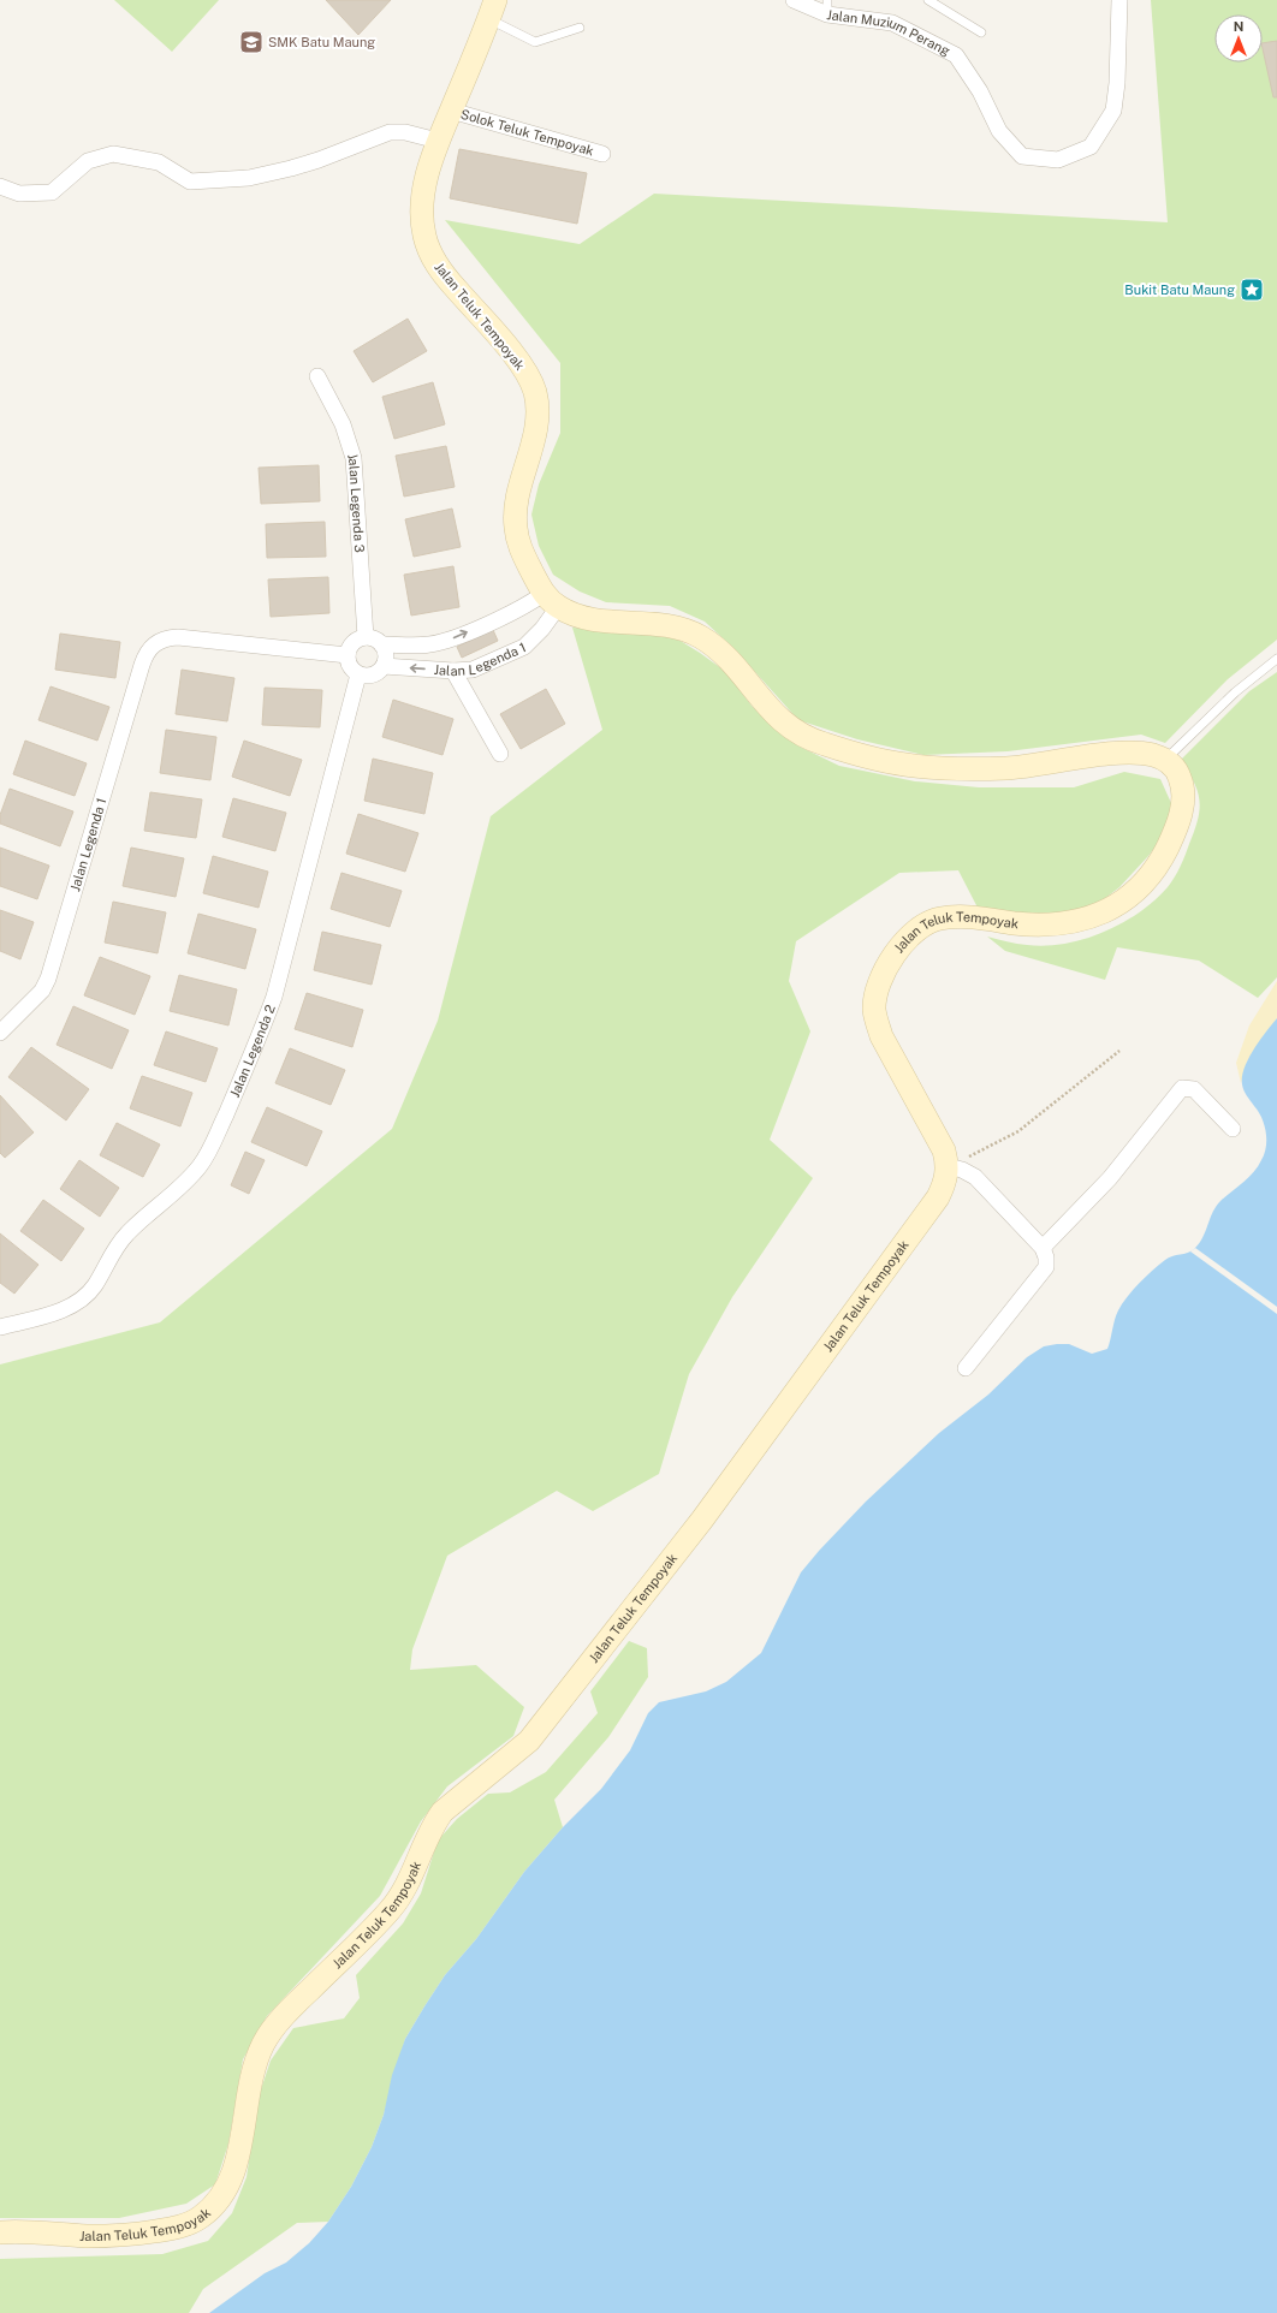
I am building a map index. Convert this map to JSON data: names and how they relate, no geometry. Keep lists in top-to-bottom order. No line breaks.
{"streets":{"street":["Jalan Muzium Perang","Solok Teluk Tempoyak","Jalan Teluk Tempoyak","Jalan Legenda 3","Jalan Legenda 1","Jalan Legenda 2"]},"crossings":[["Solok Teluk Tempoyak","Jalan Teluk Tempoyak"],["Jalan Teluk Tempoyak","Jalan Legenda 1"],["Jalan Legenda 3","Jalan Legenda 1"],["Jalan Legenda 3","Jalan Legenda 2"],["Jalan Legenda 1","Jalan Legenda 2"]],"places":{"school or university":["SMK Batu Maung"],"place":["Bukit Batu Maung"]},"north":"top"}
